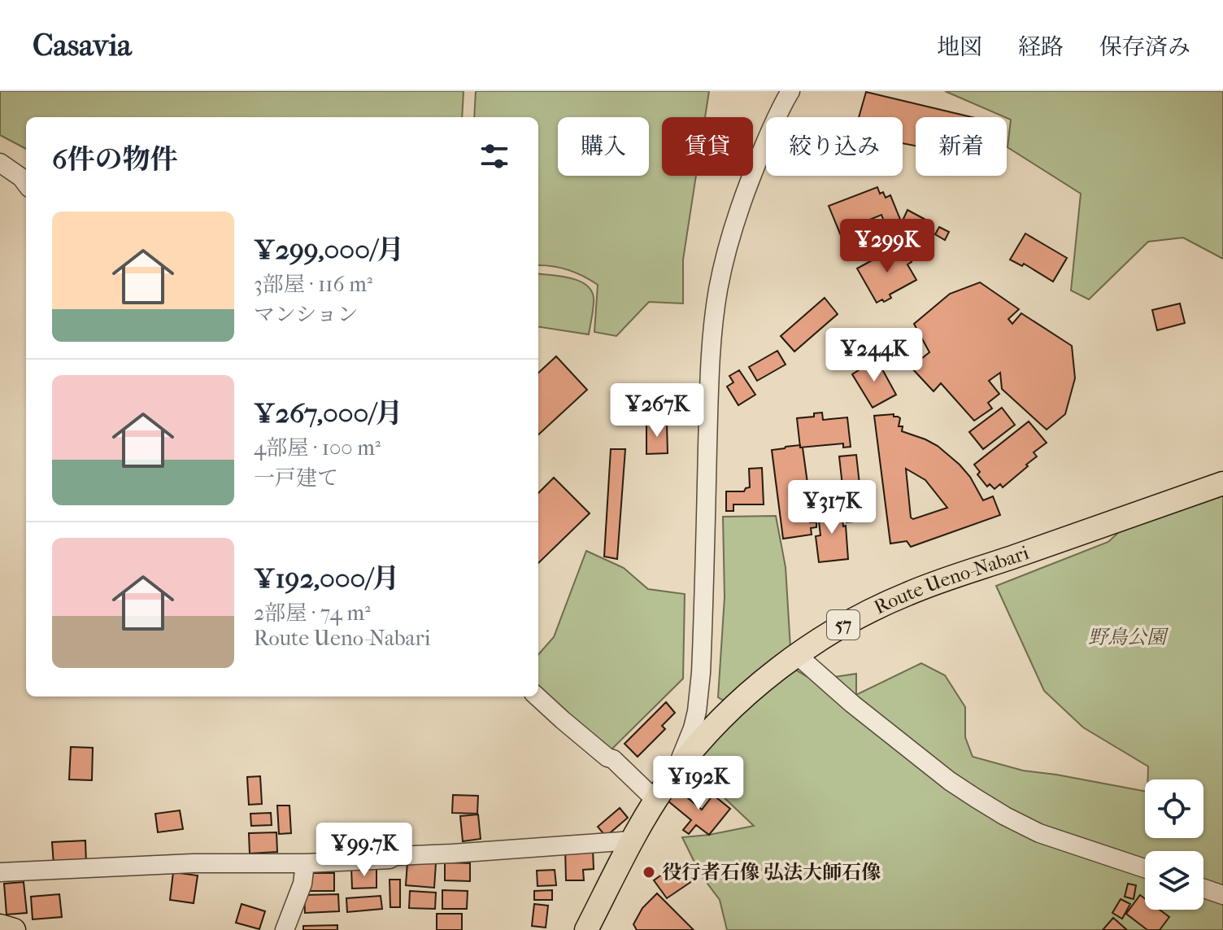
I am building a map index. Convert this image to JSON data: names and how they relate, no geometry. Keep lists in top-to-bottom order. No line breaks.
{"streets":{"main road":["Route Ueno-Nabari","57"]},"parks":["野鳥公園"],"places":["役行者石像 弘法大師石像"],"page":{"header":"Casavia","nav":["地図","経路","保存済み"],"chip":["購入","賃貸","絞り込み","新着"],"heading":"6件の物件","list":[{"name":"¥299,000/月","note":"3部屋 · 116 m² · マンション"},{"name":"¥267,000/月","note":"4部屋 · 100 m² · 一戸建て"},{"name":"¥192,000/月","note":"2部屋 · 74 m² · Route Ueno-Nabari"}],"price":["¥299K","¥244K","¥267K","¥317K","¥192K","¥99.7K"]}}
